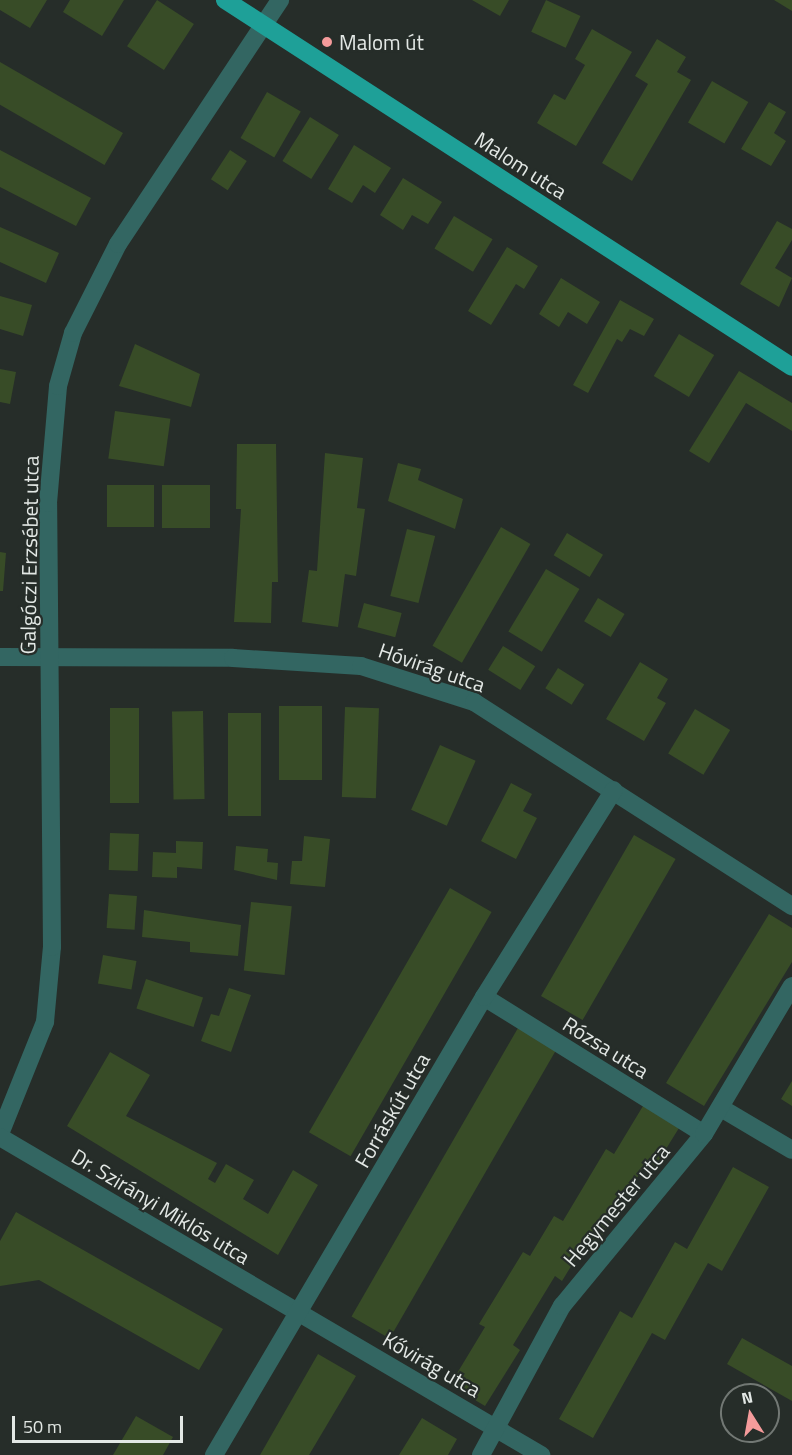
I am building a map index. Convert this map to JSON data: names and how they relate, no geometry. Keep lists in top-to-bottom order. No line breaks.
{"streets":{"main road":["Malom utca"],"street":["Galgóczi Erzsébet utca","Hóvirág utca","Rózsa utca","Forráskút utca","Hegymester utca","Dr. Szirányi Miklós utca","Kővirág utca"]},"crossings":[["Malom utca","Galgóczi Erzsébet utca"],["Galgóczi Erzsébet utca","Hóvirág utca"],["Galgóczi Erzsébet utca","Dr. Szirányi Miklós utca"],["Hóvirág utca","Forráskút utca"],["Rózsa utca","Forráskút utca"],["Rózsa utca","Hegymester utca"],["Forráskút utca","Dr. Szirányi Miklós utca"],["Forráskút utca","Kővirág utca"],["Hegymester utca","Kővirág utca"],["Dr. Szirányi Miklós utca","Kővirág utca"]],"places":["Malom út"],"scale_bar":"50 m","north":"top"}
